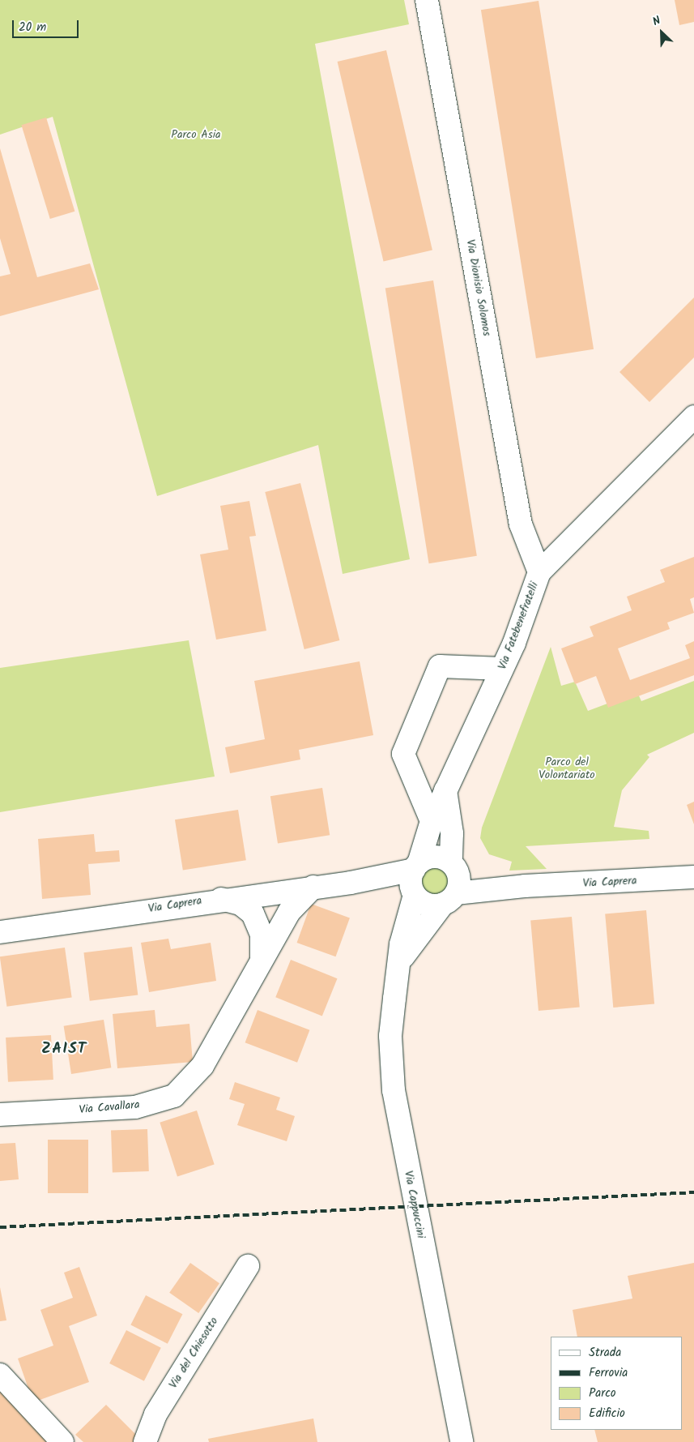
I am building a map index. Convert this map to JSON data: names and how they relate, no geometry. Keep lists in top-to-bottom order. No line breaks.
{"streets":{"street":["Via Dionisio Solomos","Via Fatebenefratelli","Via Caprera","Via Cavallara","Via Cappuccini","Via del Chiesotto"]},"crossings":[["Via Dionisio Solomos","Via Fatebenefratelli"],["Via Fatebenefratelli","Via Caprera"],["Via Fatebenefratelli","Via Cappuccini"],["Via Caprera","Via Cavallara"],["Via Caprera","Via Cappuccini"]],"districts":["ZAIST"],"parks":["Parco Asia","Parco del Volontariato"],"legend":["Strada","Ferrovia","Parco","Edificio"],"scale_bar":"20 m","north":"top left"}
